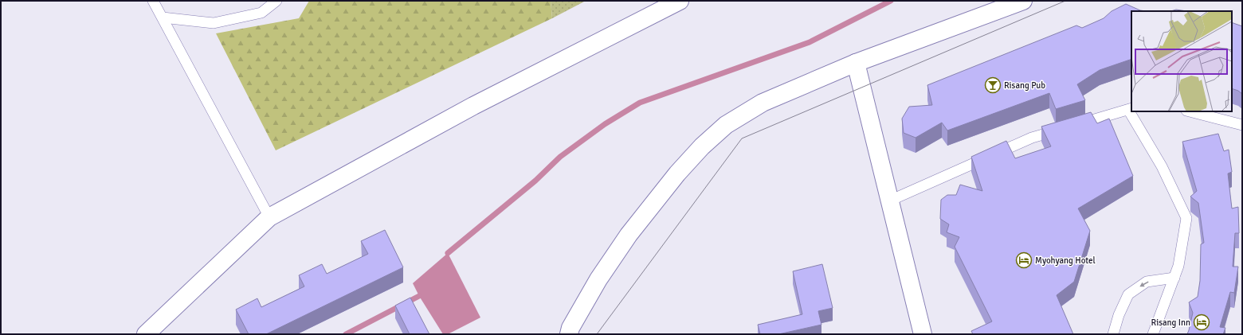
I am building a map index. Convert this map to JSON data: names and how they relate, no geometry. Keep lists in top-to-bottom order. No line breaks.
{"places":{"bar":["Risang Pub"],"hotel":["Myohyang Hotel","Risang Inn"]}}
